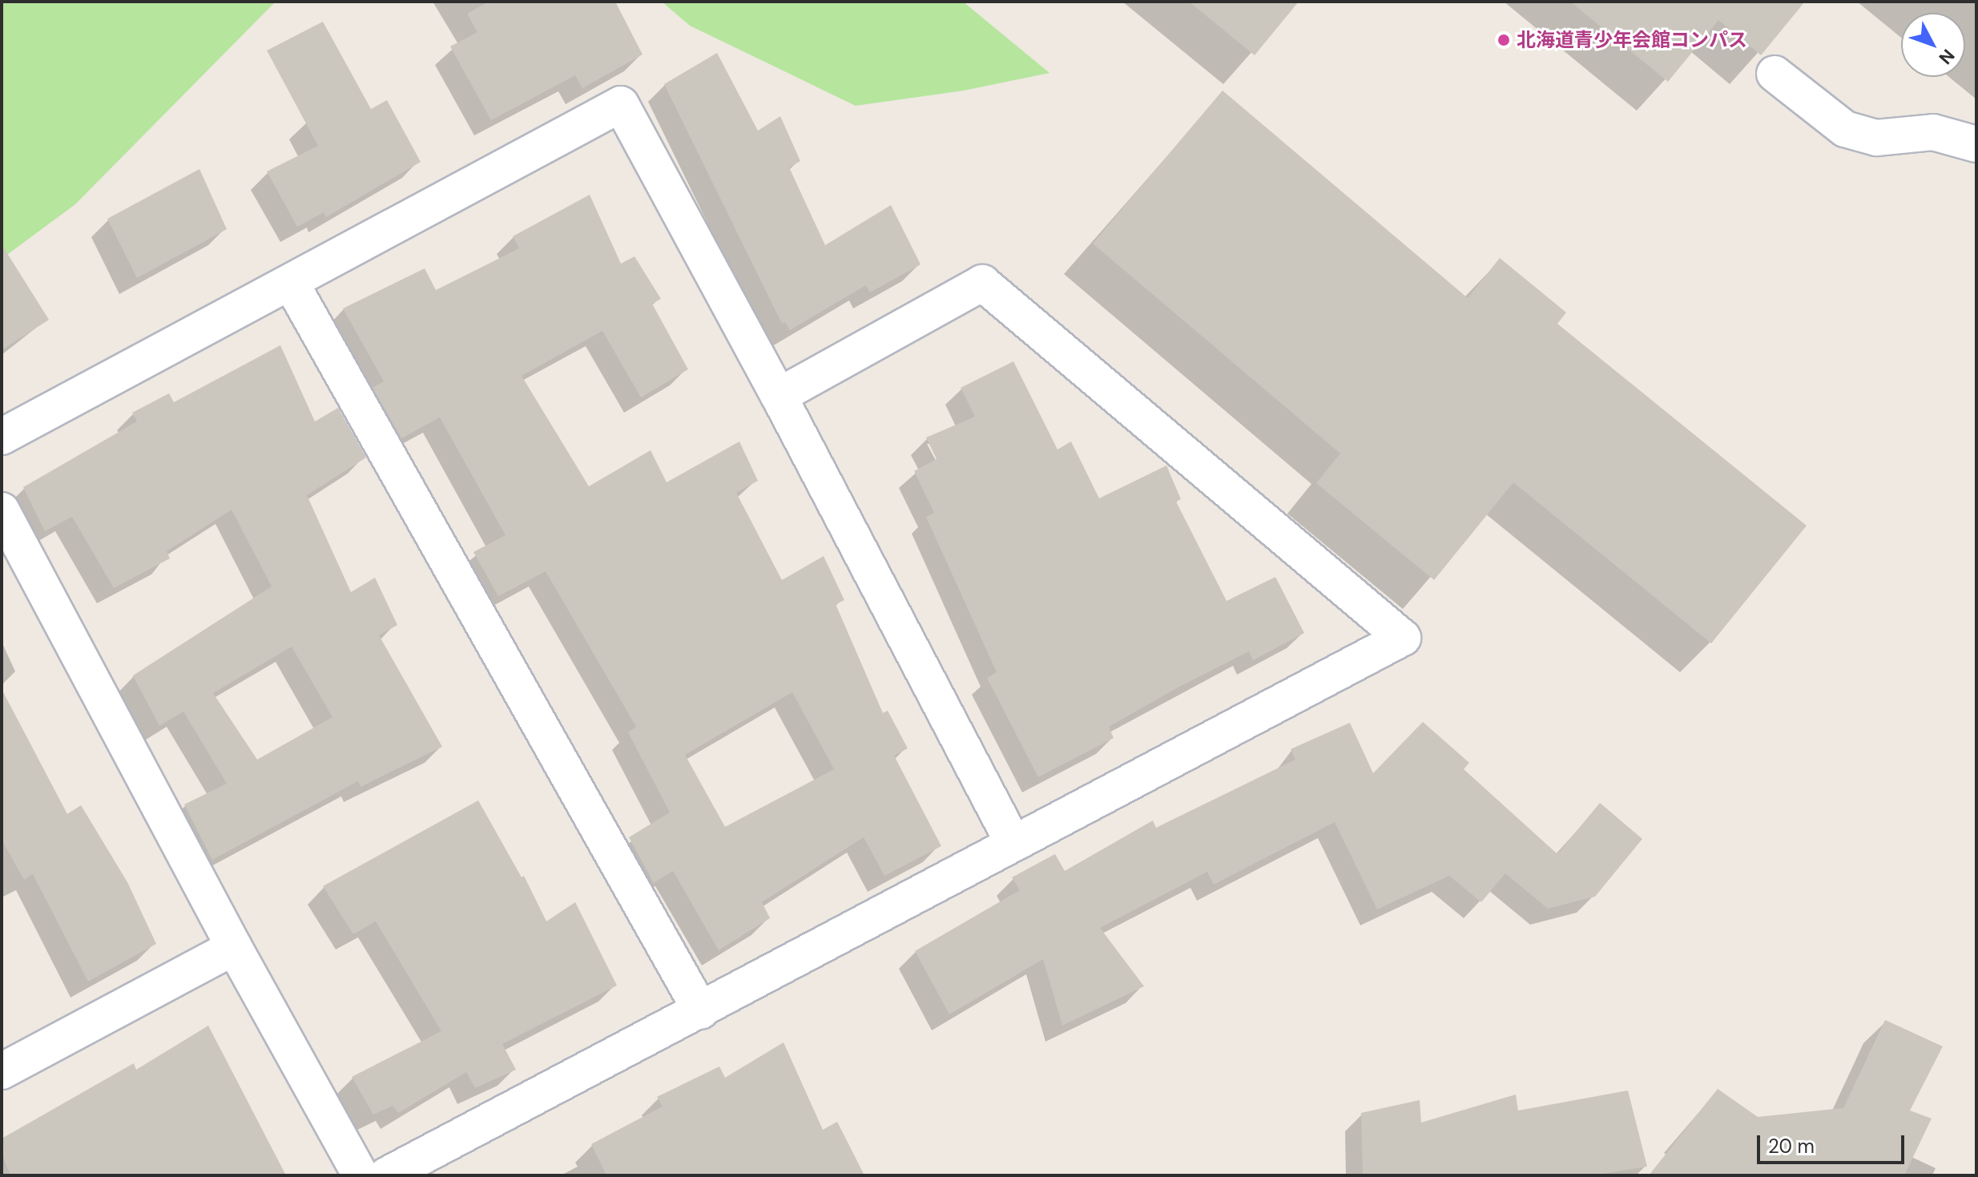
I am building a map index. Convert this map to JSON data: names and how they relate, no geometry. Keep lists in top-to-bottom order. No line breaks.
{"places":["北海道青少年会館コンパス"],"scale_bar":"20 m","north":"bottom right"}
